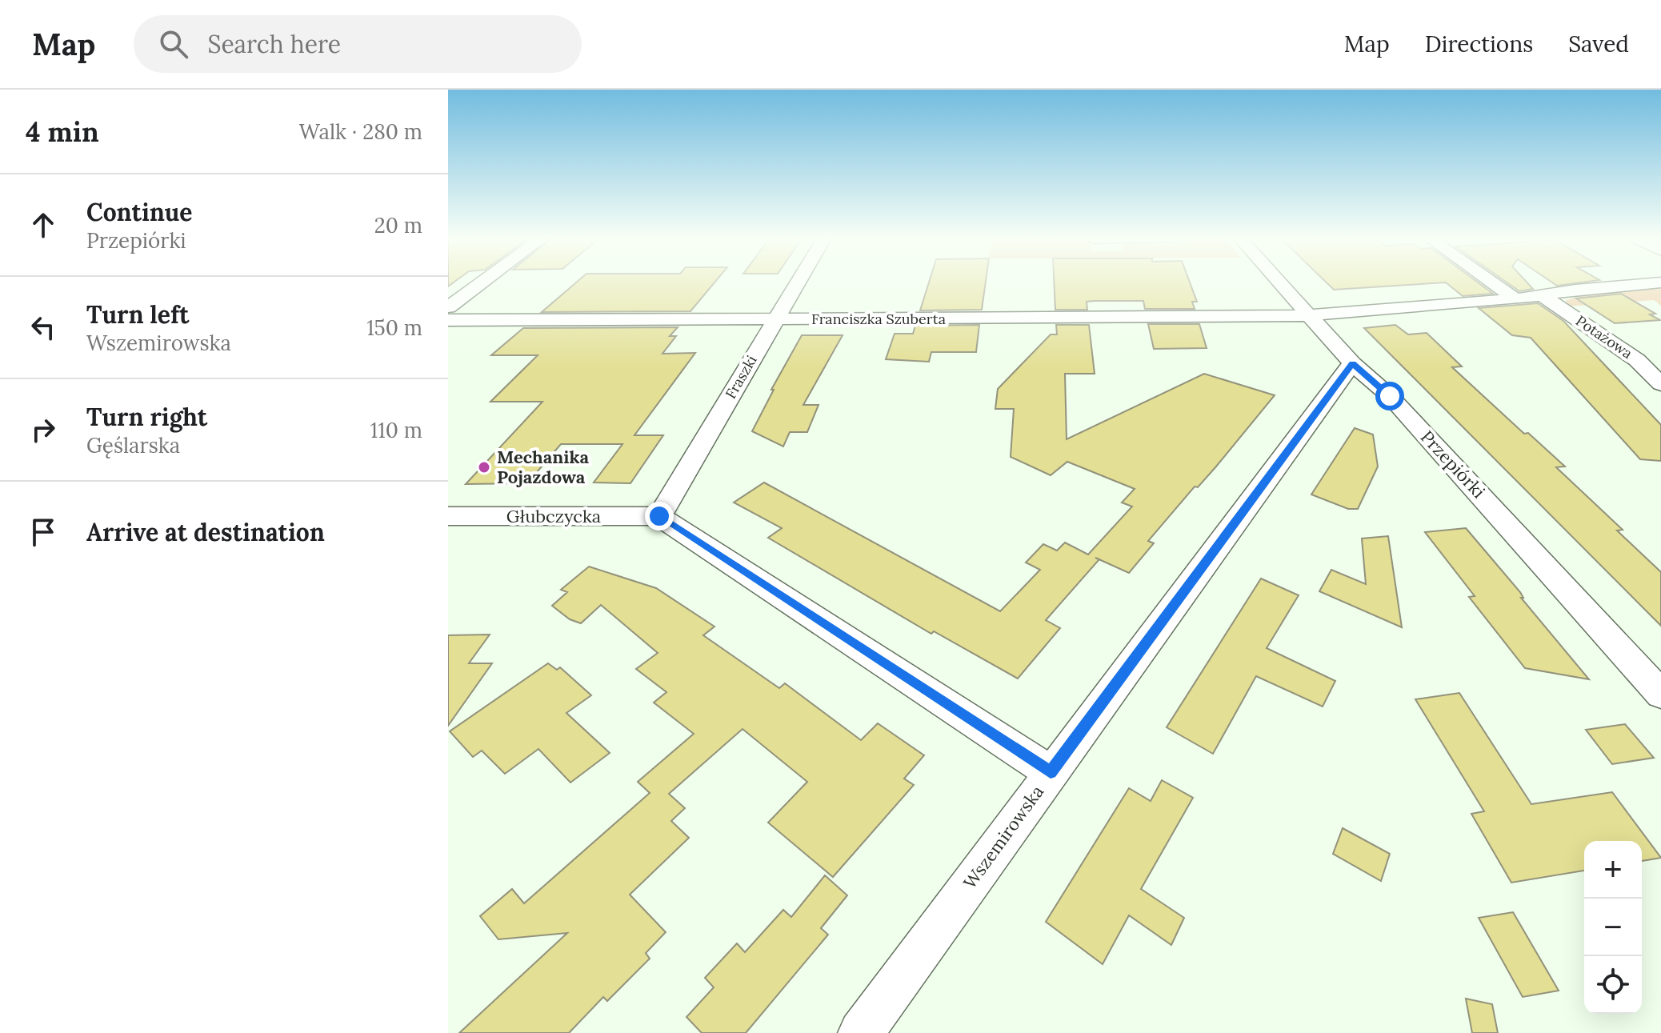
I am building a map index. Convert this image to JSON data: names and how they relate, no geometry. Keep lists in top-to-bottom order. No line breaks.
{"streets":{"street":["Franciszka Szuberta","Potażowa","Fraszki","Przepiórki","Głubczycka","Wszemirowska"]},"crossings":[["Franciszka Szuberta","Potażowa"],["Franciszka Szuberta","Fraszki"],["Franciszka Szuberta","Przepiórki"],["Fraszki","Głubczycka"],["Przepiórki","Wszemirowska"]],"places":["Mechanika Pojazdowa"],"page":{"header":"Map","search":"Search here","nav":["Map","Directions","Saved"],"heading":["4 min","Walk · 280 m"],"list":[["Continue","Przepiórki","20 m"],["Turn left","Wszemirowska","150 m"],["Turn right","Gęślarska","110 m"],"Arrive at destination"],"map_buttons":["+","−"]}}
